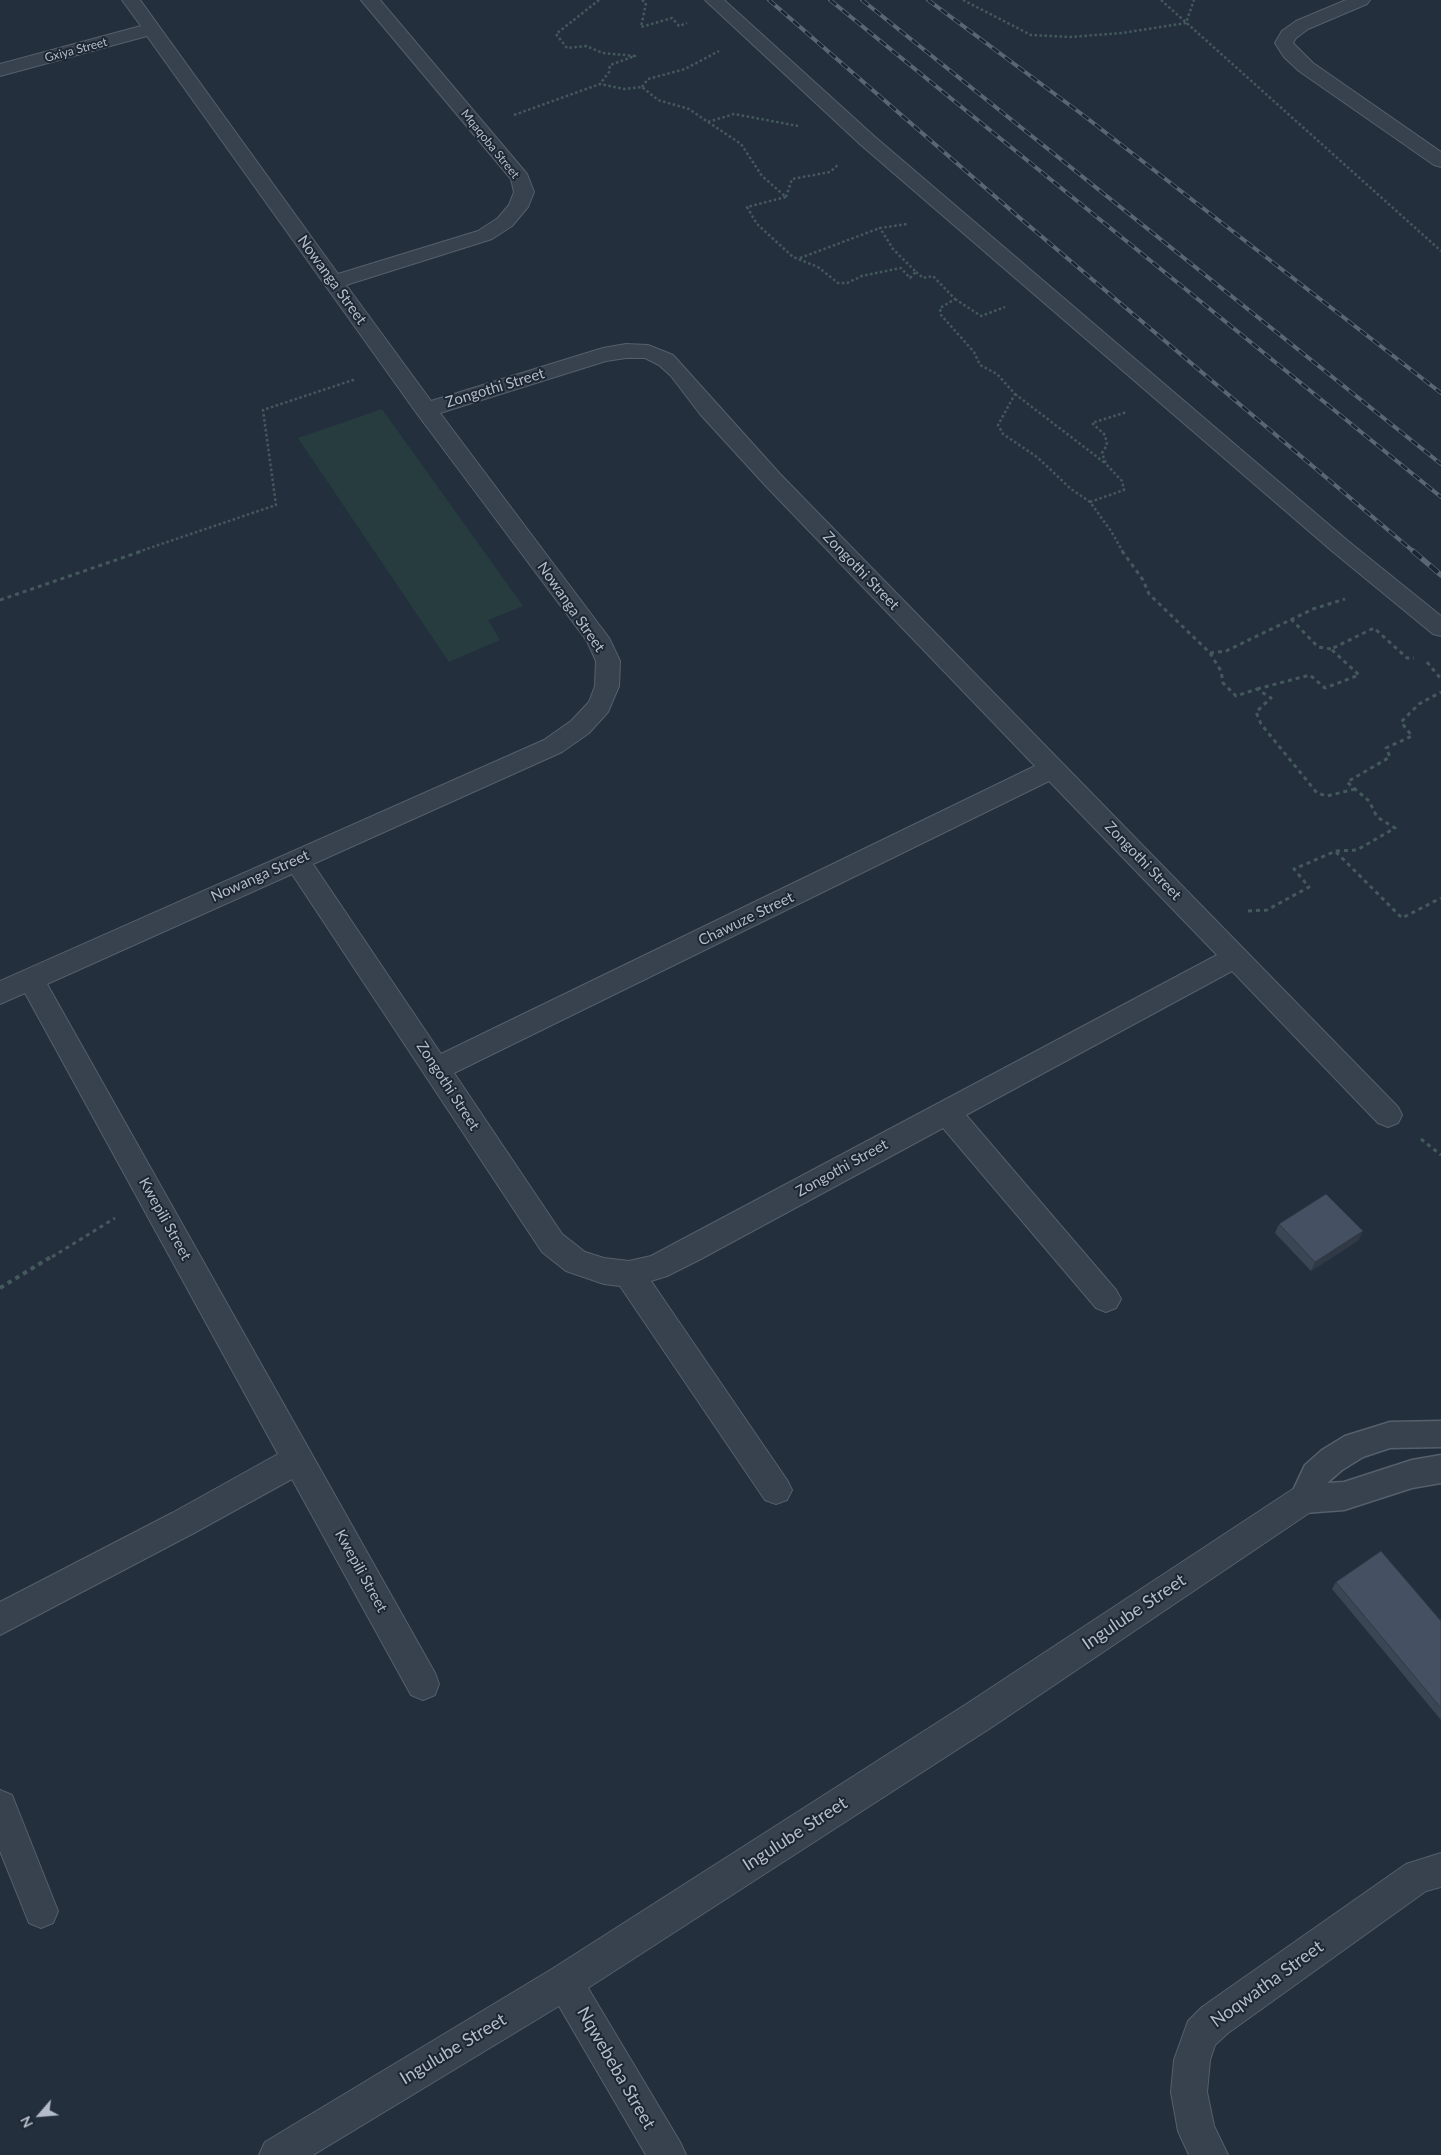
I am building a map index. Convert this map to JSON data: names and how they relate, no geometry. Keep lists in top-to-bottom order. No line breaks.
{"streets":{"street":["Gxiya Street","Mqaqoba Street","Nowanga Street","Zongothi Street","Chawuze Street","Kwepili Street","Ingulube Street","Noqwatha Street","Nqwebeba Street"]},"crossings":[["Gxiya Street","Nowanga Street"],["Mqaqoba Street","Nowanga Street"],["Nowanga Street","Zongothi Street"],["Nowanga Street","Kwepili Street"],["Zongothi Street","Chawuze Street"],["Ingulube Street","Nqwebeba Street"]],"north":"bottom left"}
